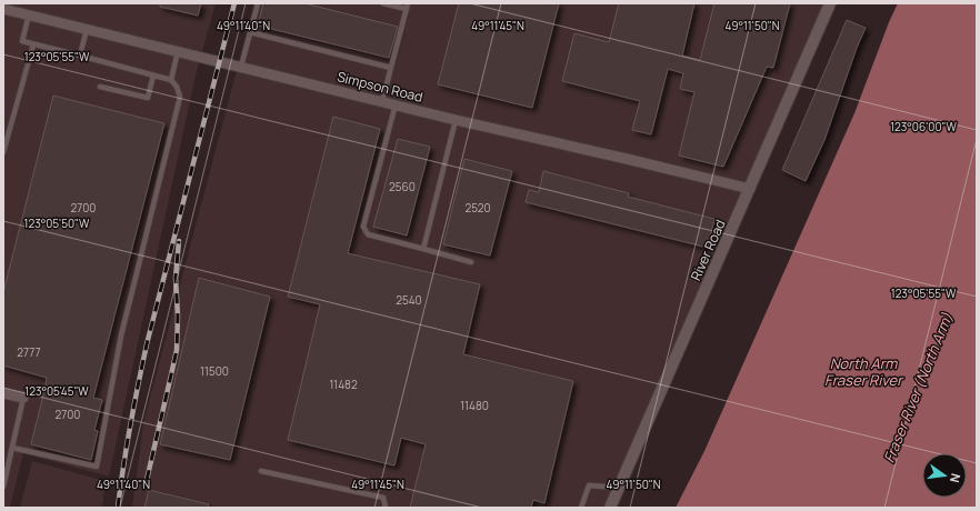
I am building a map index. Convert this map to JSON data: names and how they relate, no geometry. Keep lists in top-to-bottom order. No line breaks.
{"streets":{"street":["Simpson Road","River Road"]},"crossings":[["Simpson Road","River Road"]],"water":["North Arm Fraser River","Fraser River (North Arm)"],"house_numbers":["2560","2700","2520","2540","2777","11500","11482","11480","2700"],"north":"right","coordinates":["49°11'40\"N","49°11'45\"N","49°11'50\"N","123°05'55\"W","123°06'00\"W","123°05'50\"W","123°05'45\"W"]}
